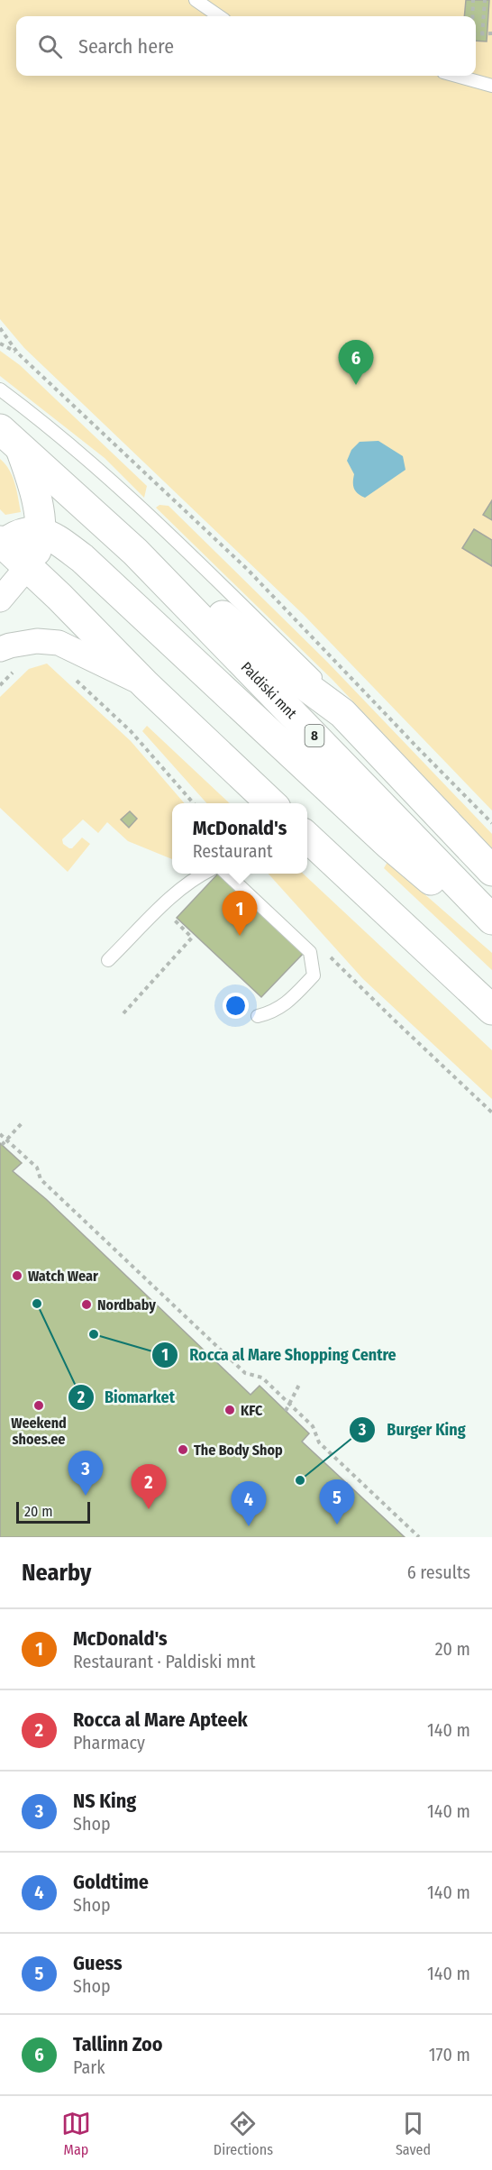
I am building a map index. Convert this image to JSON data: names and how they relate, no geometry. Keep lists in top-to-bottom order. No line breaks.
{"streets":{"main road":["Paldiski mnt","8"]},"places":["Watch Wear","Biomarket","Nordbaby","Rocca al Mare Shopping Centre","Weekend shoes.ee","KFC","The Body Shop","Burger King"],"scale_bar":"20 m","page":{"search":"Search here","pins":["6","1","3","2","5","4"],"popup":["McDonald's","Restaurant"],"scale":"20 m","heading":["Nearby","6 results"],"list":[{"mark":"1","name":"McDonald's","note":"Restaurant · Paldiski mnt","value":"20 m"},{"mark":"2","name":"Rocca al Mare Apteek","note":"Pharmacy","value":"140 m"},{"mark":"3","name":"NS King","note":"Shop","value":"140 m"},{"mark":"4","name":"Goldtime","note":"Shop","value":"140 m"},{"mark":"5","name":"Guess","note":"Shop","value":"140 m"},{"mark":"6","name":"Tallinn Zoo","note":"Park","value":"170 m"}],"nav":["Map","Directions","Saved"]}}
